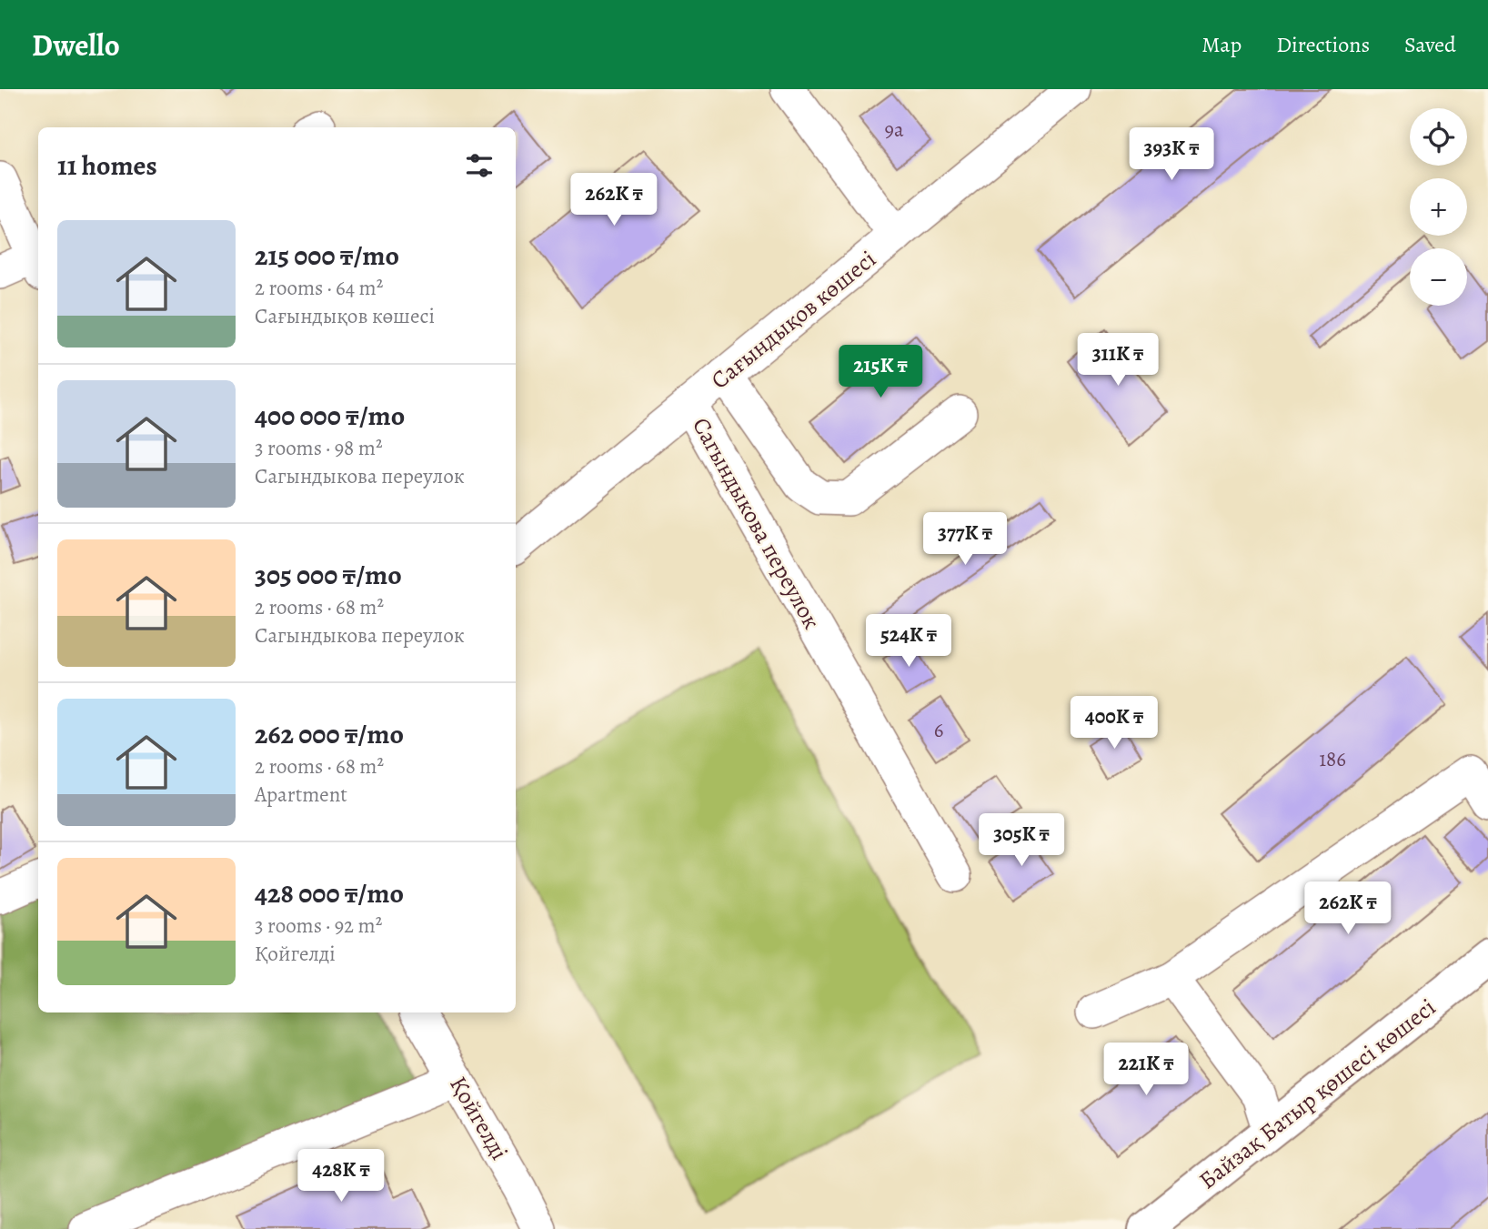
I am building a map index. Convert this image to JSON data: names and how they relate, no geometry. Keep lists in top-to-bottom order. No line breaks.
{"streets":{"main road":["Байзақ Батыр қөшесі көшесі"],"street":["Сағындықов көшесі","Сагындыкова переулок","Қойгелді"]},"crossings":[["Сағындықов көшесі","Сагындыкова переулок"]],"house_numbers":["9а","6","186"],"page":{"header":"Dwello","nav":["Map","Directions","Saved"],"map_buttons":["+","−"],"price":["393K ₸","262K ₸","311K ₸","215K ₸","377K ₸","524K ₸","400K ₸","305K ₸","262K ₸","221K ₸","428K ₸"],"heading":"11 homes","list":[{"name":"215 000 ₸/mo","note":"2 rooms · 64 m² · Сағындықов көшесі"},{"name":"400 000 ₸/mo","note":"3 rooms · 98 m² · Сагындыкова переулок"},{"name":"305 000 ₸/mo","note":"2 rooms · 68 m² · Сагындыкова переулок"},{"name":"262 000 ₸/mo","note":"2 rooms · 68 m² · Apartment"},{"name":"428 000 ₸/mo","note":"3 rooms · 92 m² · Қойгелді"}]}}
